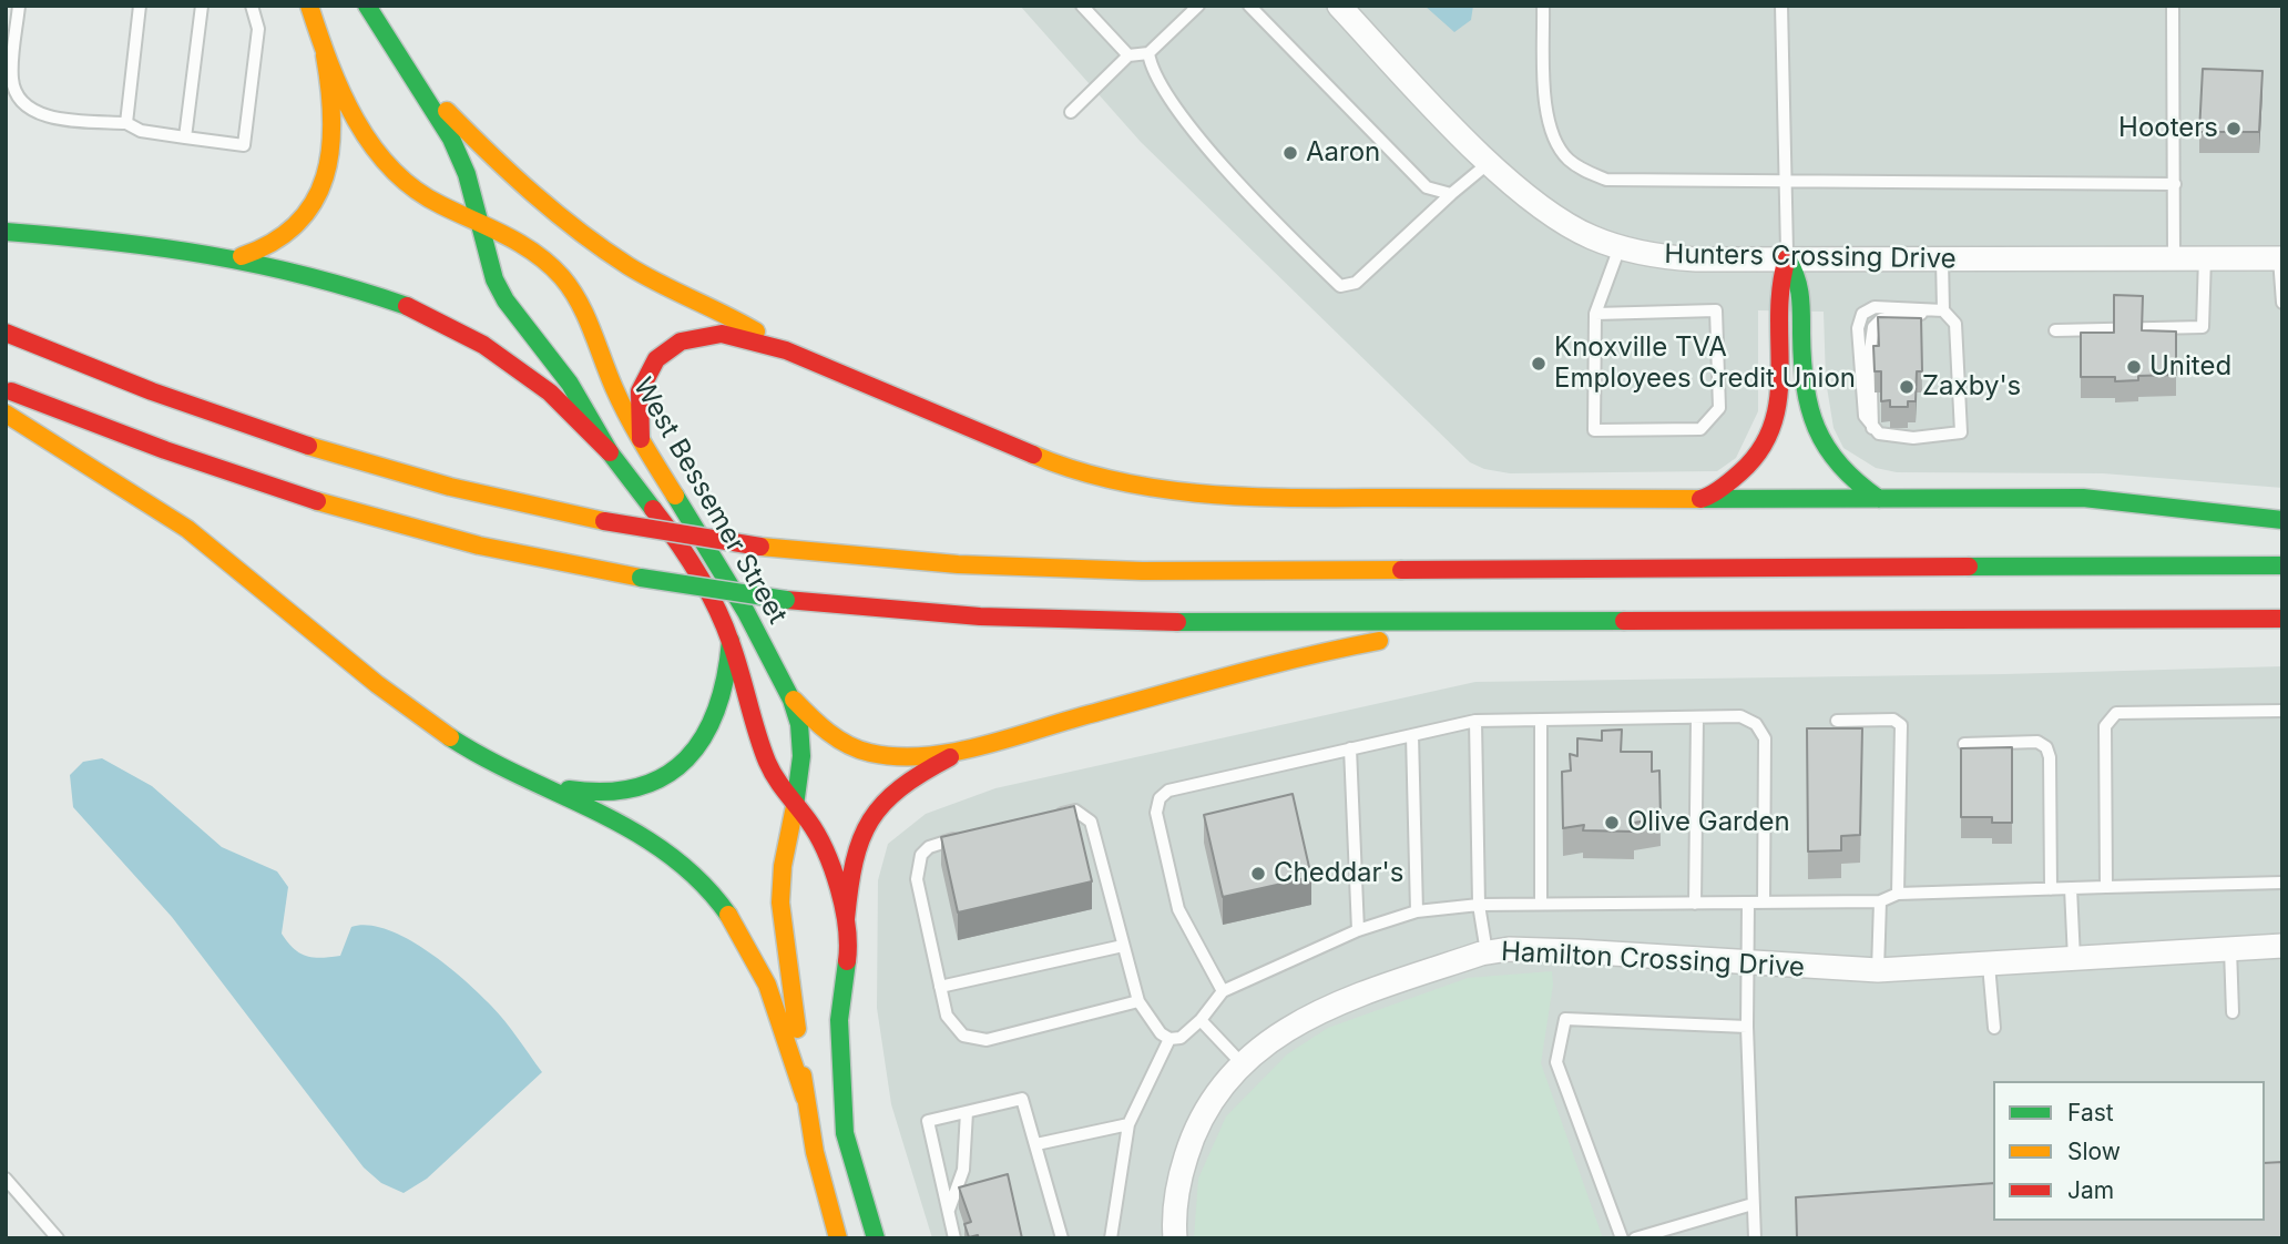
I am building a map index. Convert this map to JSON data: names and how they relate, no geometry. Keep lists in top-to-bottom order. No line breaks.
{"streets":{"main road":["West Bessemer Street"],"street":["Hunters Crossing Drive","Hamilton Crossing Drive"]},"places":["Hooters","Aaron","Knoxville TVA Employees Credit Union","United","Zaxby's","Olive Garden","Cheddar's"],"legend":["Fast","Slow","Jam"]}
